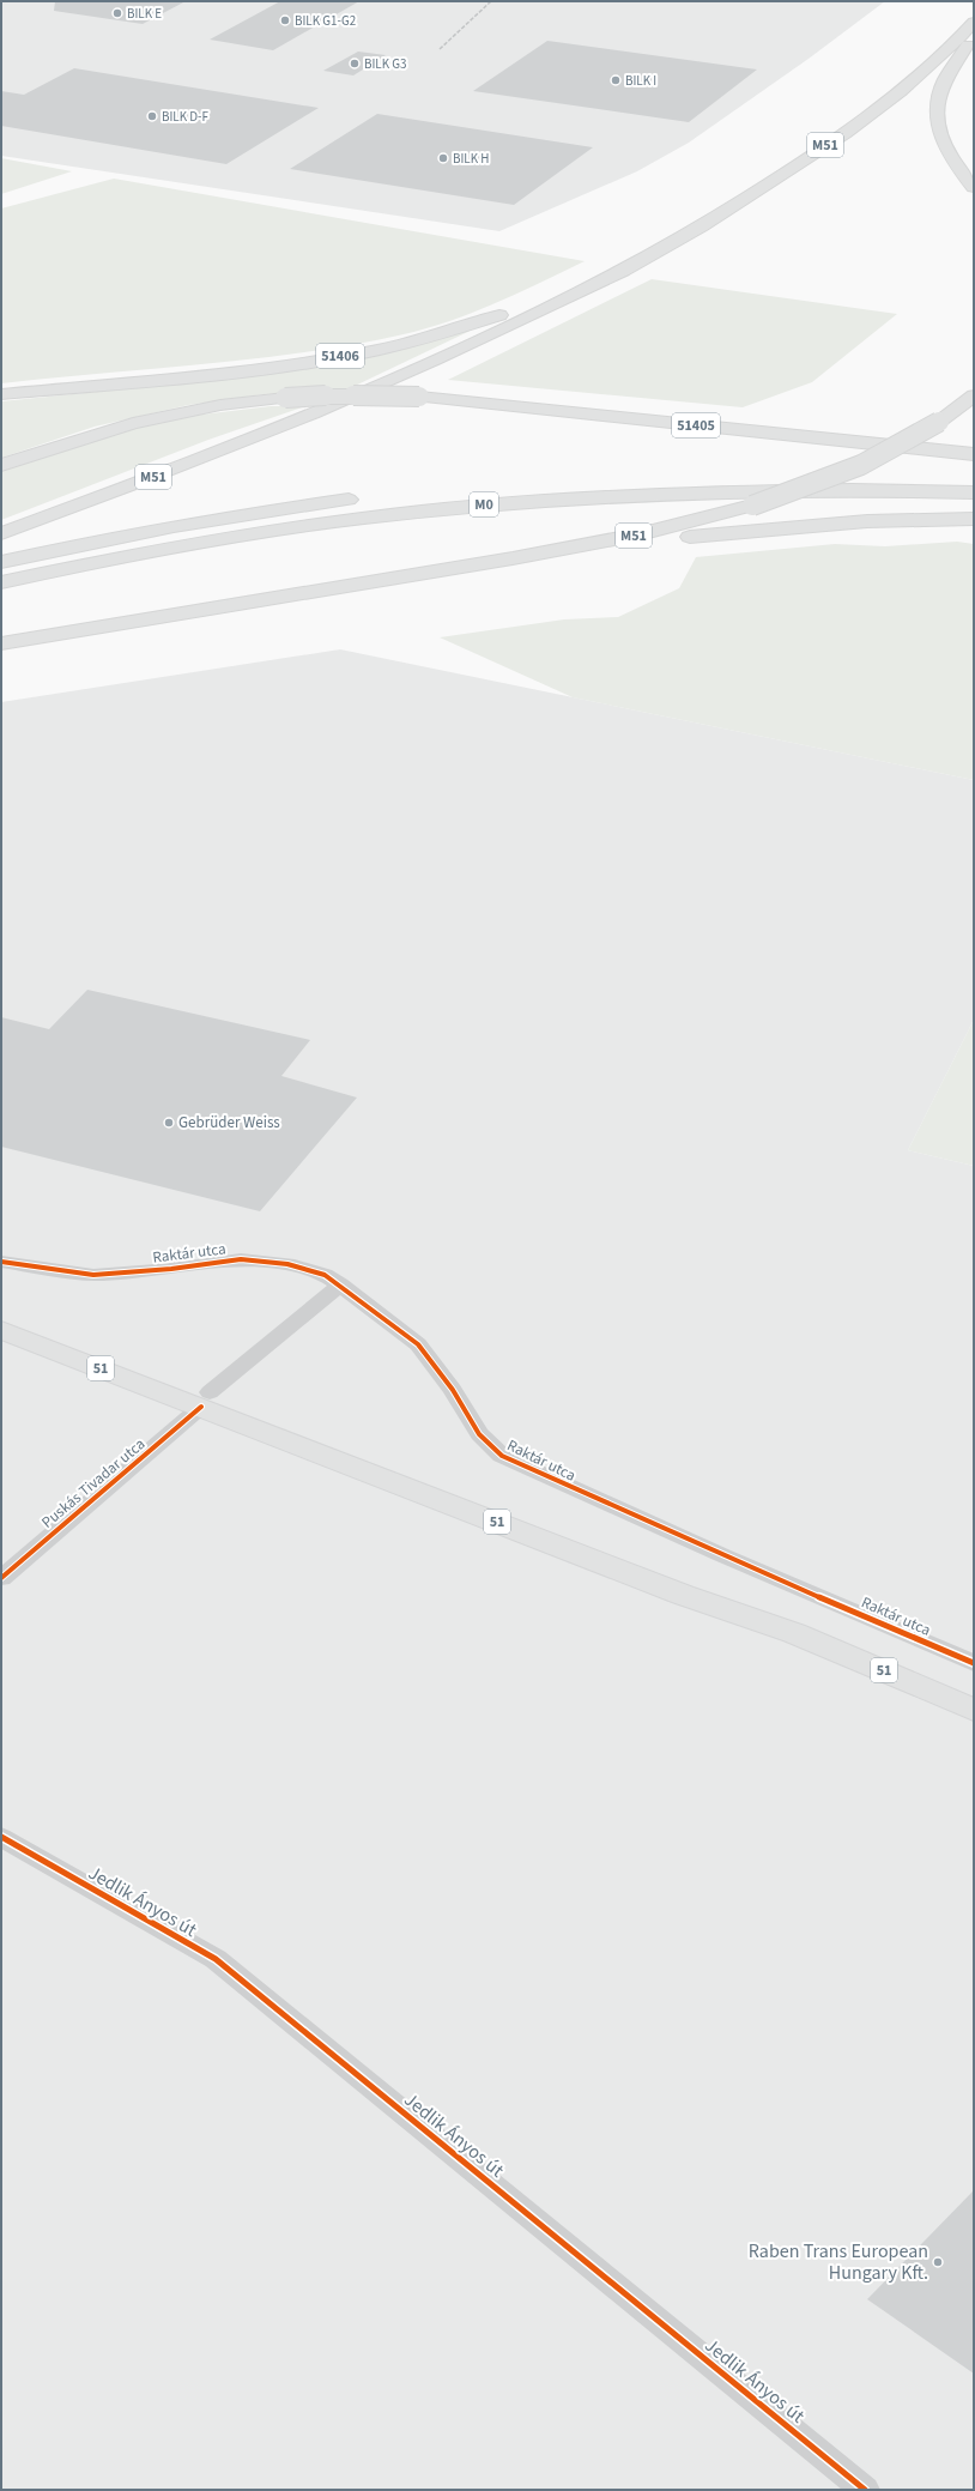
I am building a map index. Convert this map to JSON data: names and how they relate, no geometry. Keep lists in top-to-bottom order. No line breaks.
{"streets":{"main road":["M51","51406","51405","M0","51"],"street":["Raktár utca","Puskás Tivadar utca","Jedlik Ányos út"]},"crossings":[["M51","51406"],["Raktár utca","Puskás Tivadar utca"],["51","Puskás Tivadar utca"]],"places":["BILK E","BILK G1-G2","BILK G3","BILK I","BILK D-F","BILK H","Gebrüder Weiss","Raben Trans European Hungary Kft."]}
